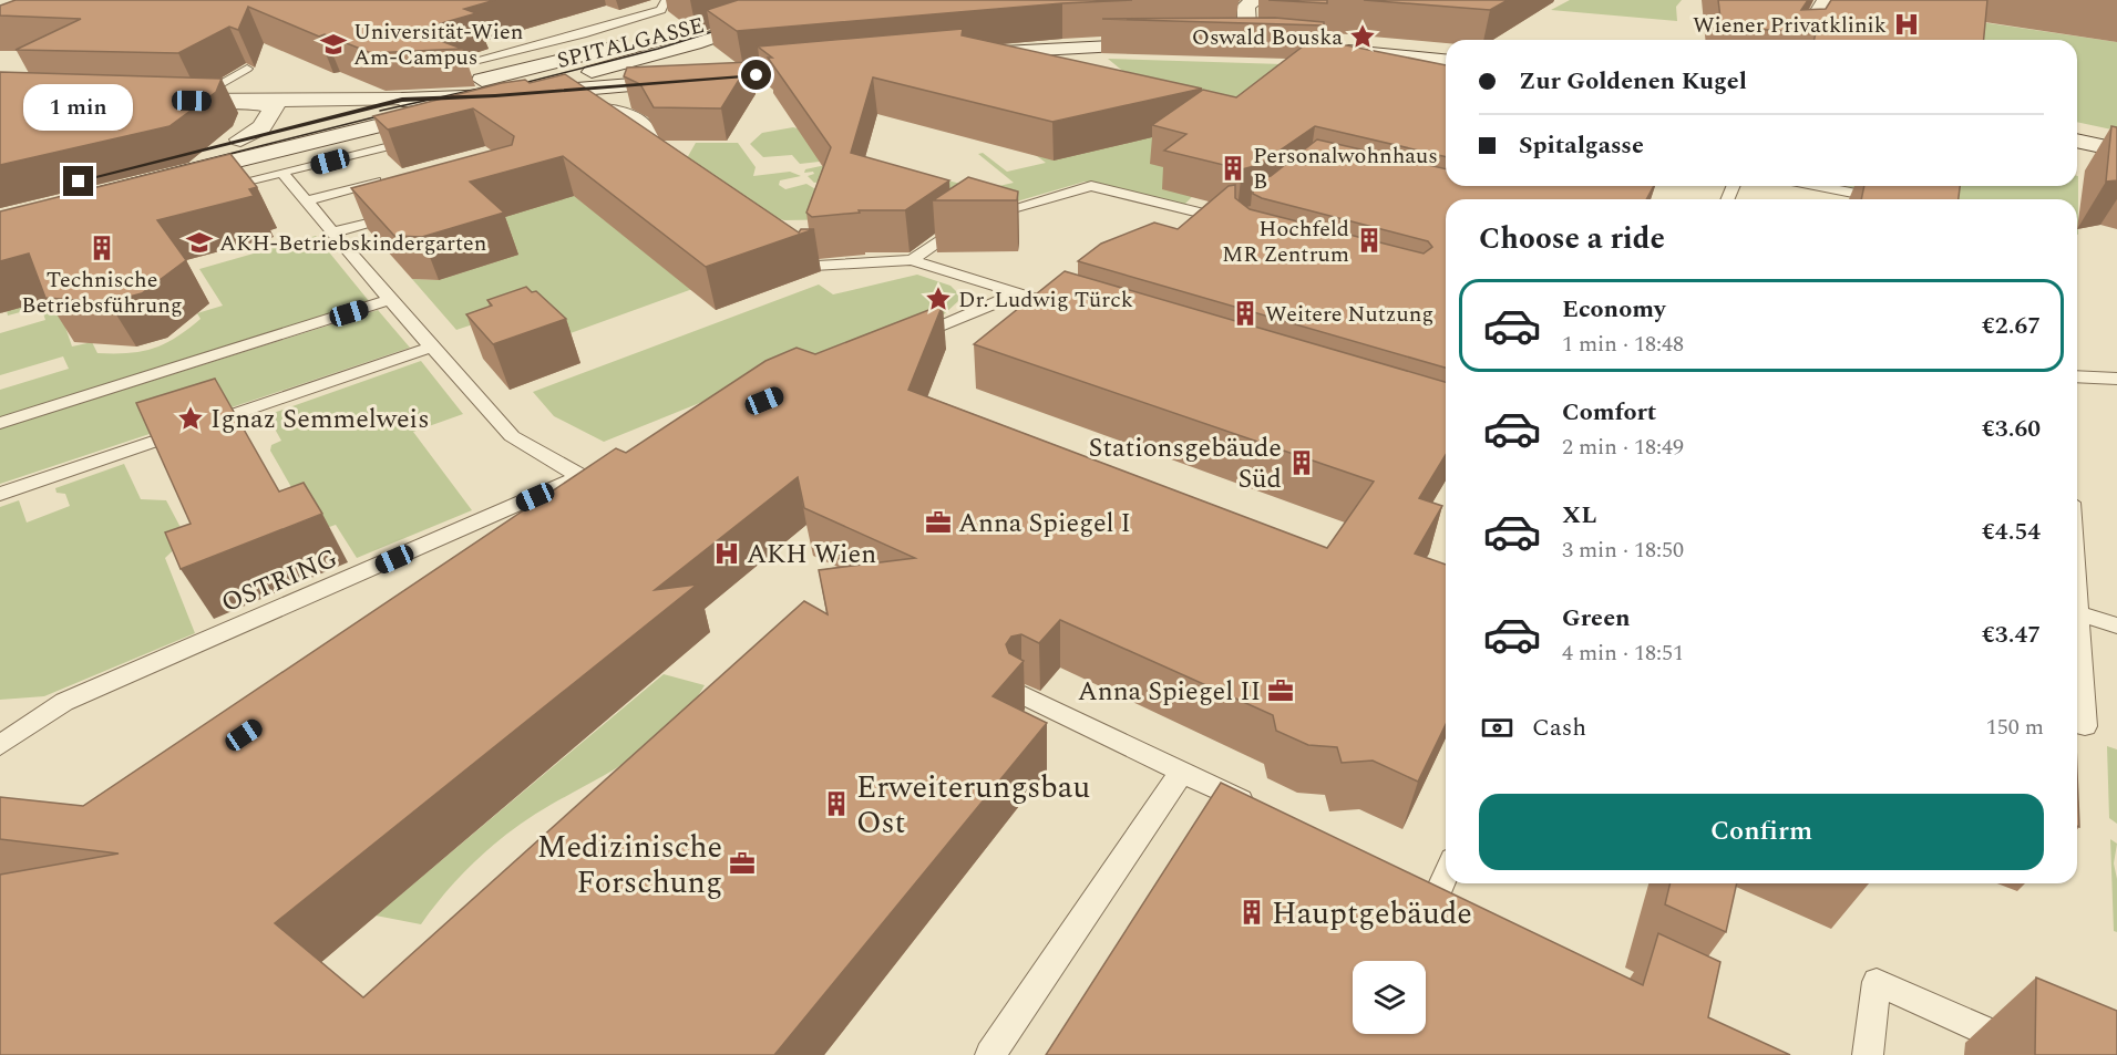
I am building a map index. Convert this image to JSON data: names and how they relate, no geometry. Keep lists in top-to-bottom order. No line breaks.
{"streets":{"main road":["SPITALGASSE"],"lane":["OSTRING"]},"places":{"hospital":["Wiener Privatklinik","AKH Wien"],"place":["Oswald Bouska","Dr. Ludwig Türck","Ignaz Semmelweis"],"school or university":["Universität-Wien Am-Campus","AKH-Betriebskindergarten"],"building":["Personalwohnhaus B","Hochfeld MR Zentrum","Technische Betriebsführung","Weitere Nutzung","Stationsgebäude Süd","Erweiterungsbau Ost","Hauptgebäude"],"office":["Anna Spiegel I","Anna Spiegel II","Medizinische Forschung"]},"page":{"banner":["Zur Goldenen Kugel","Spitalgasse"],"bubble":"1 min","heading":"Choose a ride","list":[{"name":"Economy","note":"1 min · 18:48","value":"€2.67"},{"name":"Comfort","note":"2 min · 18:49","value":"€3.60"},{"name":"XL","note":"3 min · 18:50","value":"€4.54"},{"name":"Green","note":"4 min · 18:51","value":"€3.47"}],"pay":["Cash","150 m"],"buttons":"Confirm"}}
